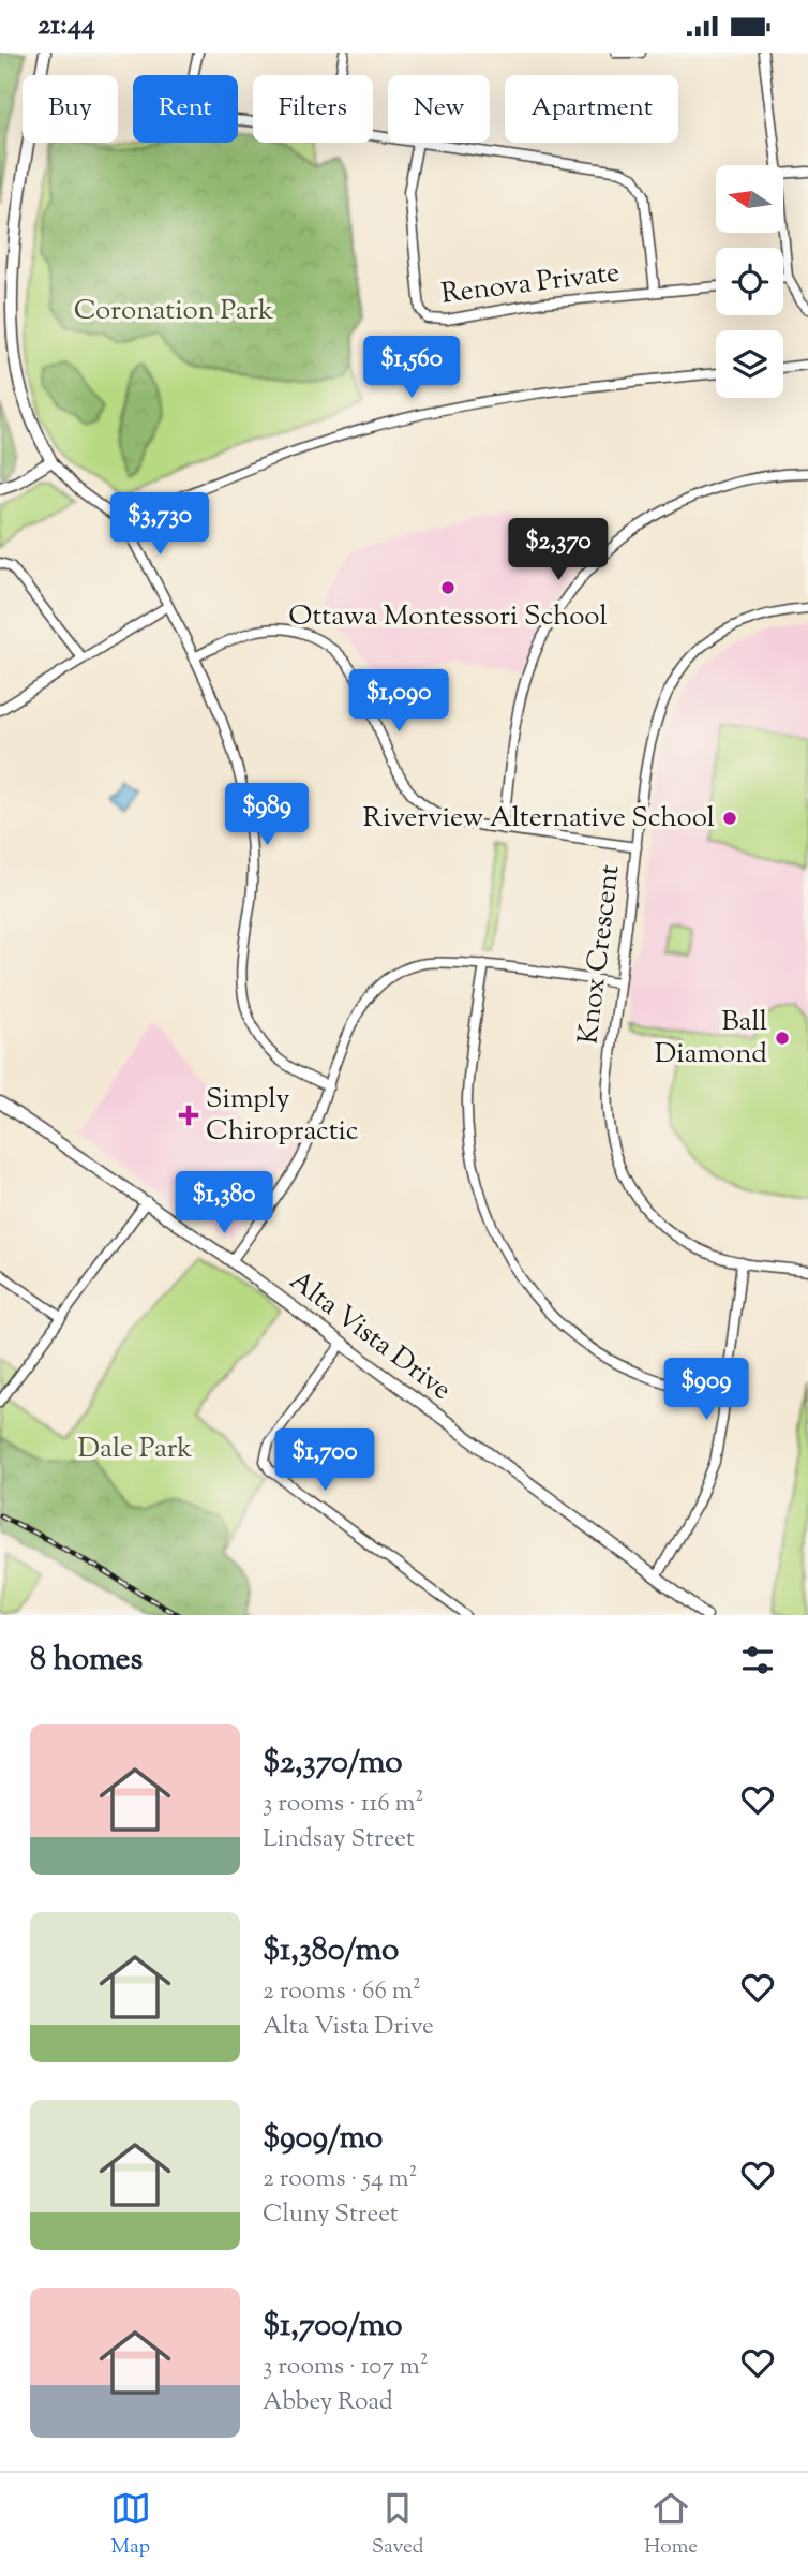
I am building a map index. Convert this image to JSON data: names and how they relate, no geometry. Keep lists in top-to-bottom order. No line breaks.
{"streets":{"street":["Renova Private","Knox Crescent","Alta Vista Drive"]},"parks":["Coronation Park","Dale Park"],"places":{"other":["Ottawa Montessori School","Riverview Alternative School","Ball Diamond"],"health":["Simply Chiropractic"]},"north":"left","page":{"status":"21:44","chip":["Buy","Rent","Filters","New","Apartment"],"price":["$1,560","$3,730","$2,370","$1,090","$989","$1,380","$909","$1,700"],"heading":"8 homes","list":[{"name":"$2,370/mo","note":"3 rooms · 116 m² · Lindsay Street"},{"name":"$1,380/mo","note":"2 rooms · 66 m² · Alta Vista Drive"},{"name":"$909/mo","note":"2 rooms · 54 m² · Cluny Street"},{"name":"$1,700/mo","note":"3 rooms · 107 m² · Abbey Road"}],"tabs":["Map","Saved","Home"]}}
